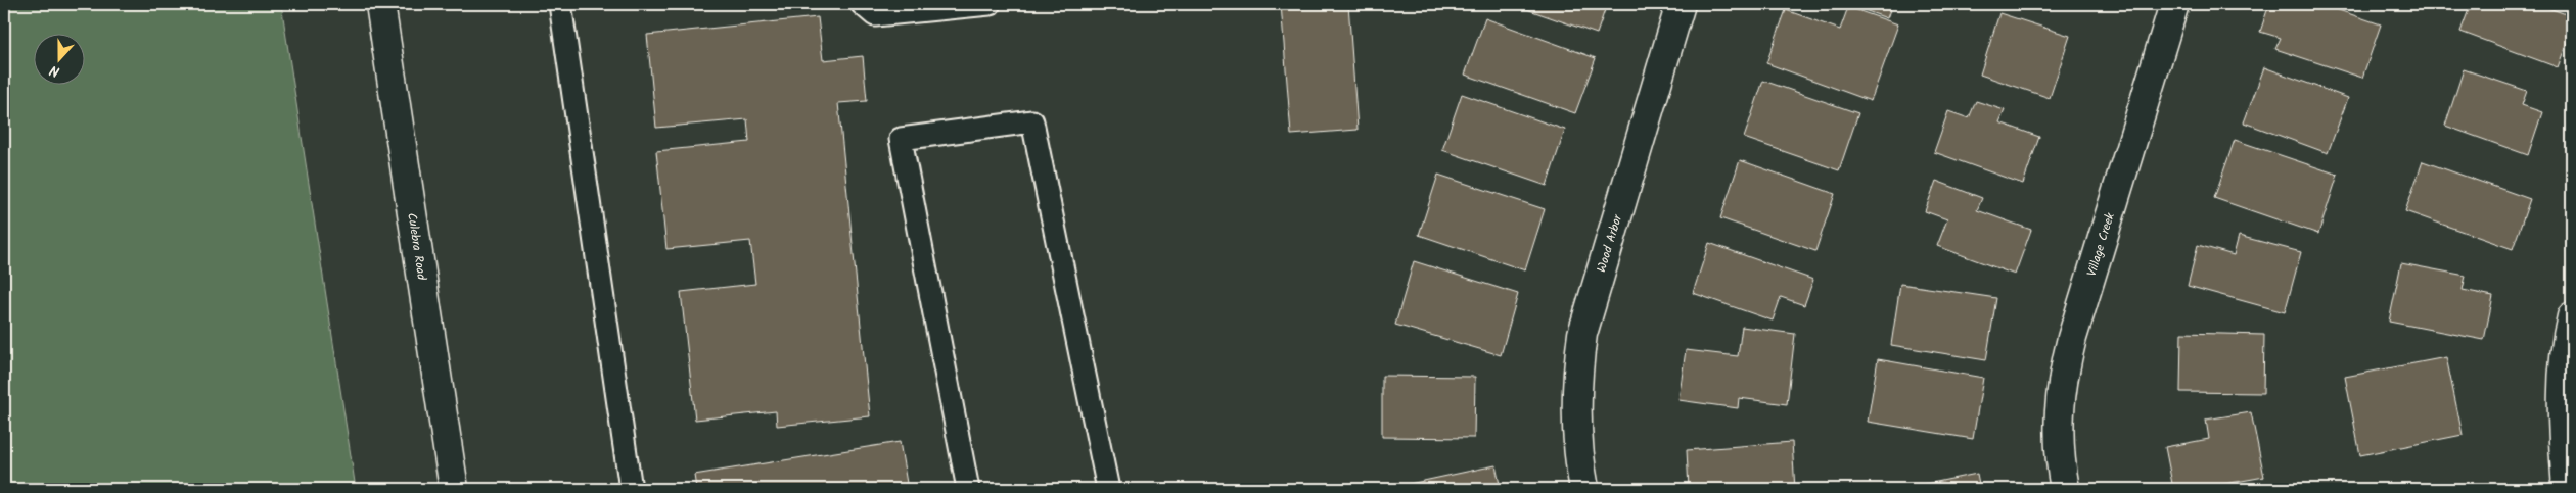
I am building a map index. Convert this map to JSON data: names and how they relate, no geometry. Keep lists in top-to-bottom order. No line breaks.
{"streets":{"street":["Wood Arbor","Village Creek","Culebra Road"]},"north":"bottom"}
